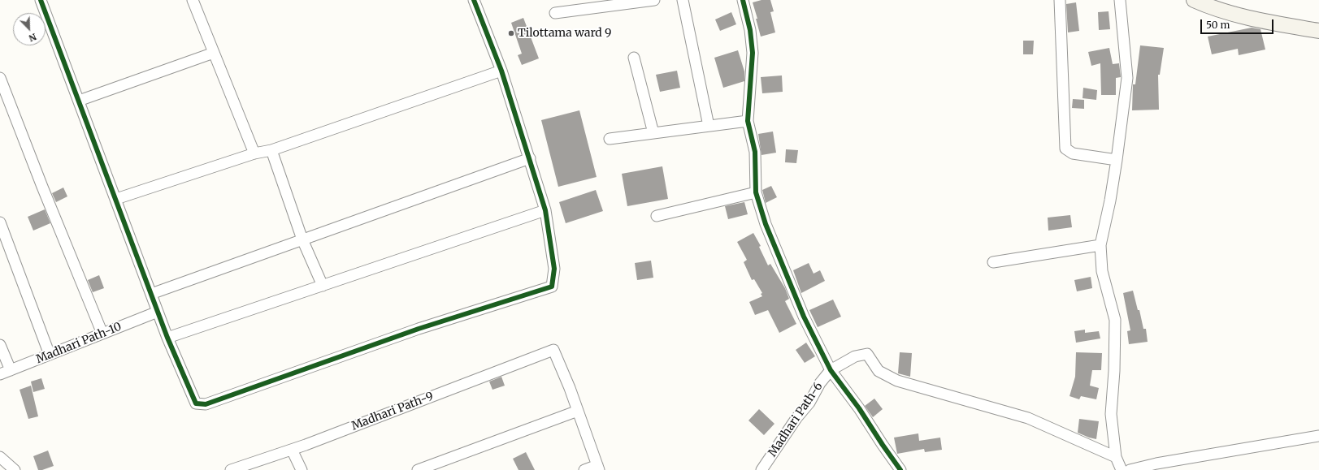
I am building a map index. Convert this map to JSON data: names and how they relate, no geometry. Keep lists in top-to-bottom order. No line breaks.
{"streets":{"street":["Madhari Path-10","Madhari Path-9","Madhari Path-6"]},"places":["Tilottama ward 9"],"scale_bar":"50 m","north":"bottom right"}
